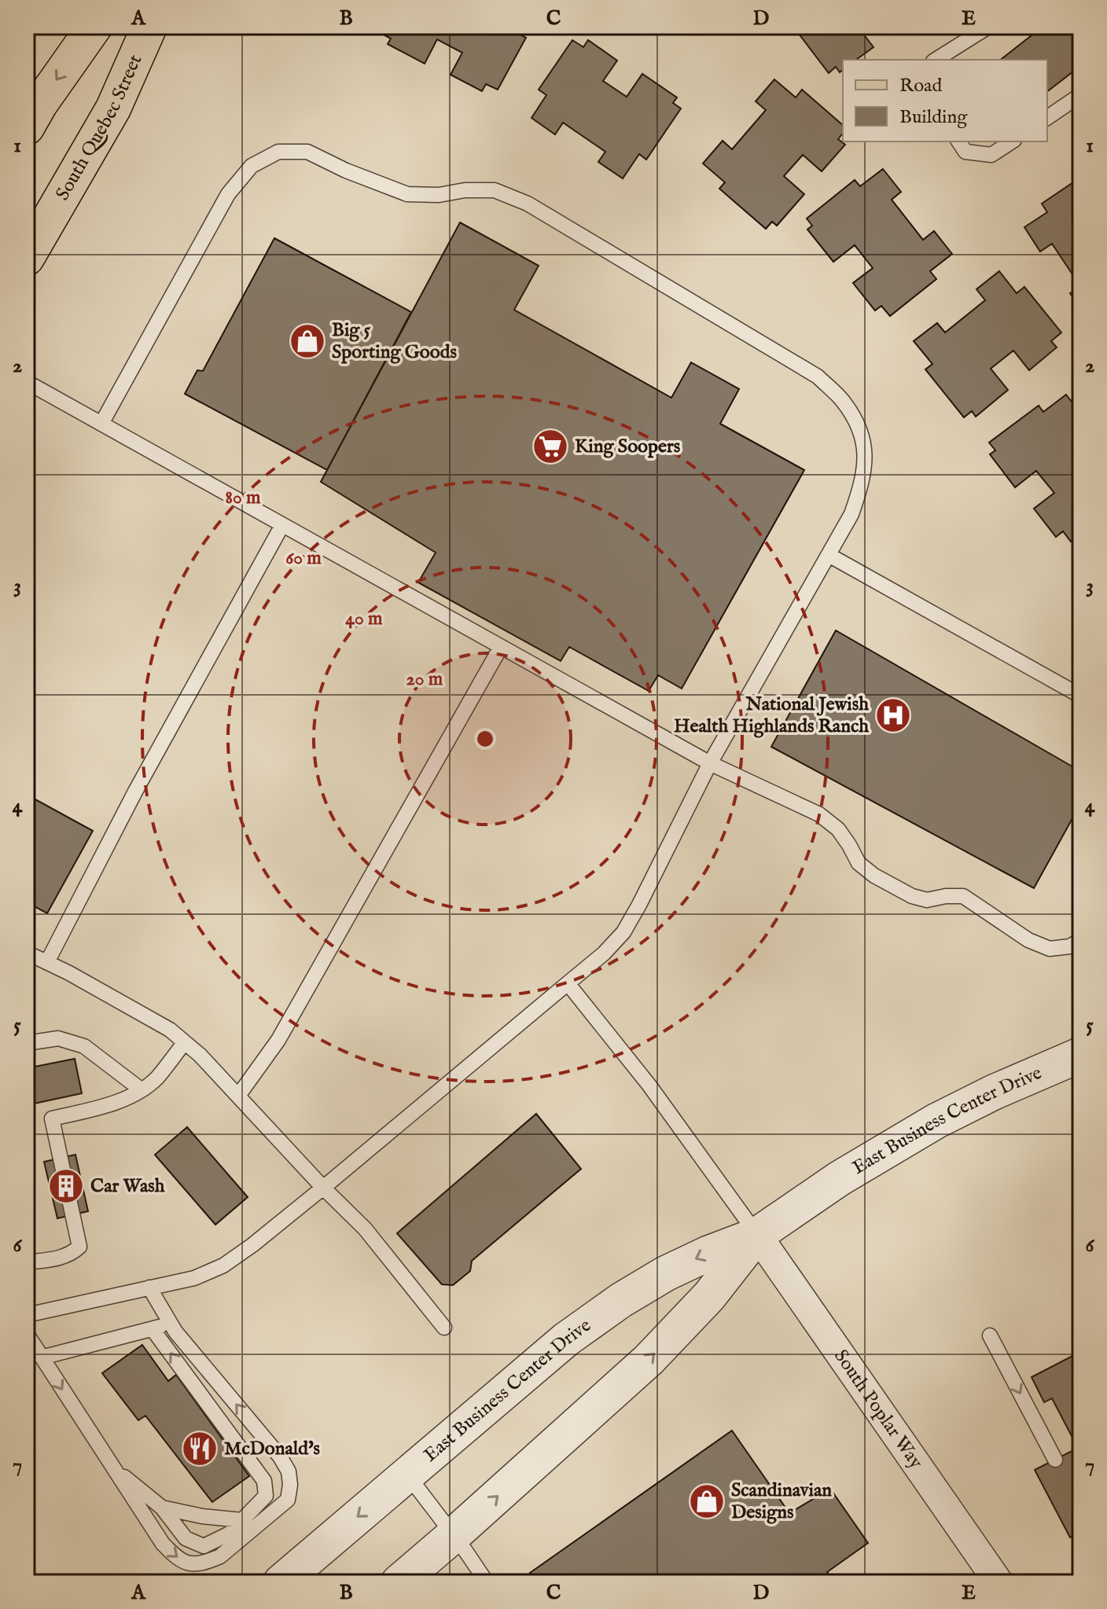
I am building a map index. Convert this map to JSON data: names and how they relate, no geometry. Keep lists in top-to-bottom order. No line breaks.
{"streets":{"main road":["South Quebec Street"],"street":["East Business Center Drive","South Poplar Way"]},"crossings":[["East Business Center Drive","South Poplar Way"]],"places":{"shop":["Big 5 Sporting Goods","Scandinavian Designs"],"supermarket":["King Soopers"],"hospital":["National Jewish Health Highlands Ranch"],"building":["Car Wash"],"restaurant":["McDonald's"]},"legend":["Road","Building"],"grid":{"columns":["A","B","C","D","E"],"rows":["1","2","3","4","5","6","7"]},"rings":["80 m","60 m","40 m","20 m"]}
